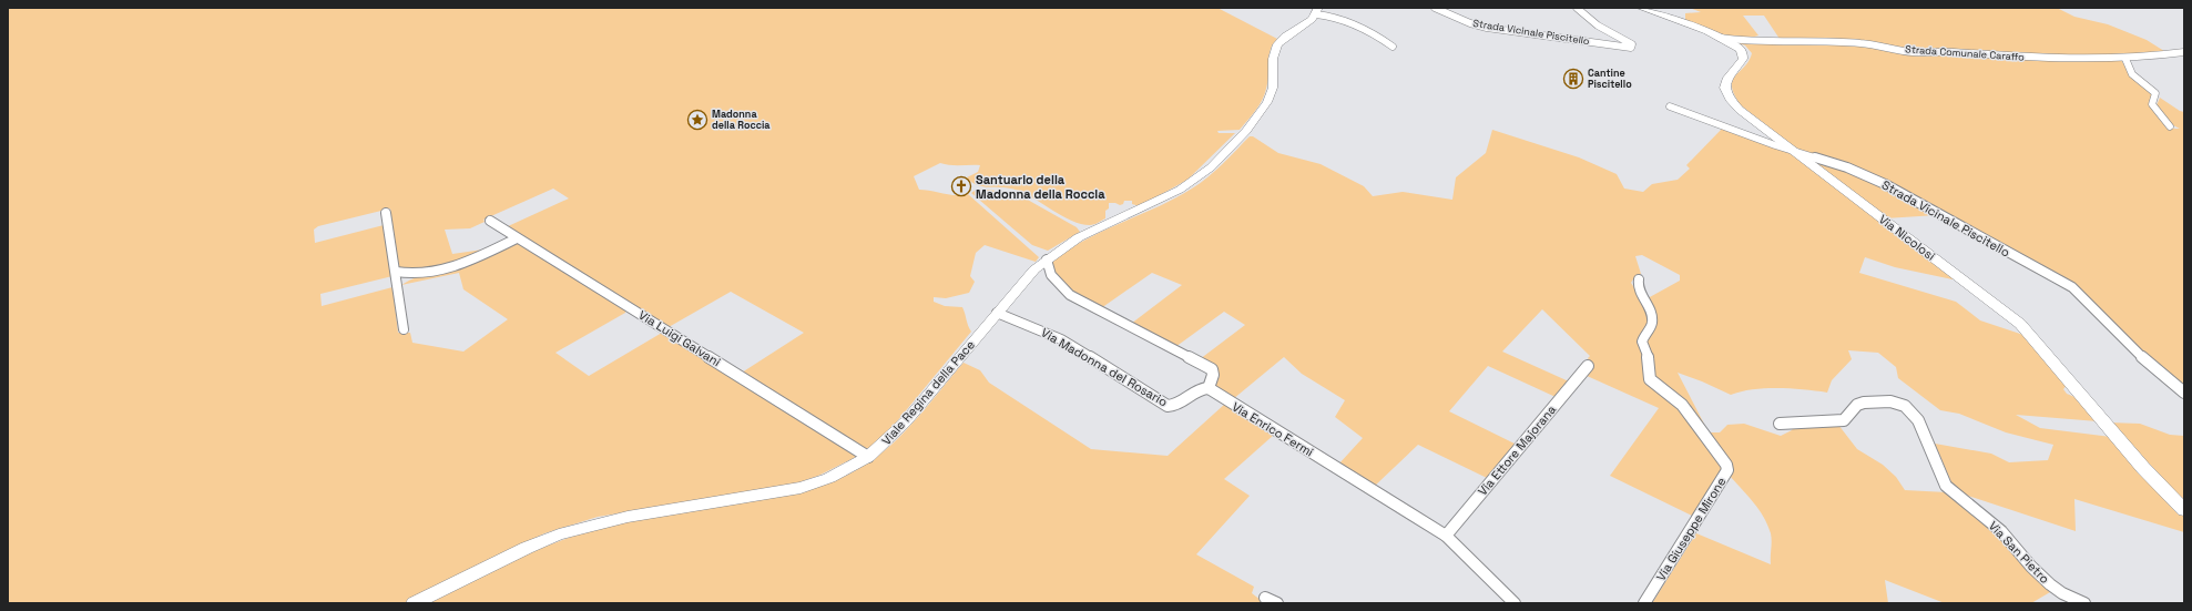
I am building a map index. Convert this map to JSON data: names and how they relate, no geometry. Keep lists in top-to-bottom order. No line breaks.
{"streets":{"main road":["Via Nicolosi"],"street":["Strada Vicinale Piscitello","Strada Comunale Caraffo","Via Luigi Galvani","Via Madonna del Rosario","Viale Regina della Pace","Via Enrico Fermi","Via Ettore Majorana","Via Giuseppe Mirone","Via San Pietro"]},"crossings":[["Strada Vicinale Piscitello","Via Nicolosi"],["Strada Comunale Caraffo","Via Nicolosi"],["Via Luigi Galvani","Viale Regina della Pace"],["Via Madonna del Rosario","Viale Regina della Pace"],["Via Madonna del Rosario","Via Enrico Fermi"],["Via Enrico Fermi","Via Ettore Majorana"]],"places":{"building":["Cantine Piscitello"],"place":["Madonna della Roccia"],"church":["Santuario della Madonna della Roccia"]}}
